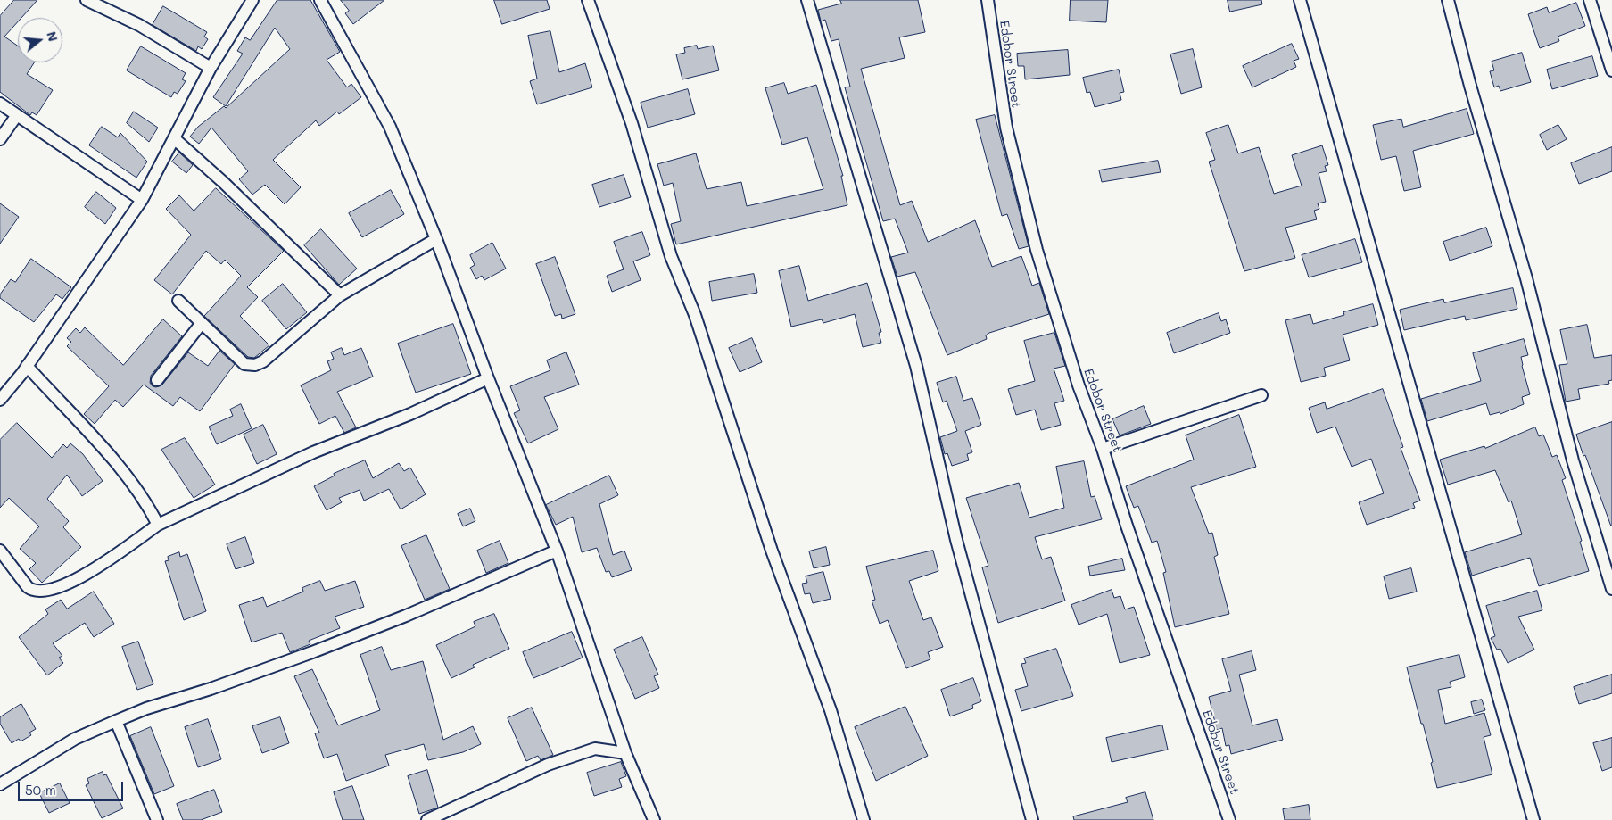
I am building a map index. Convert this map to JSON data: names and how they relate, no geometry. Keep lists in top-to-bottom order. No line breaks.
{"streets":{"street":["Edobor Street"]},"scale_bar":"50 m","north":"right"}
